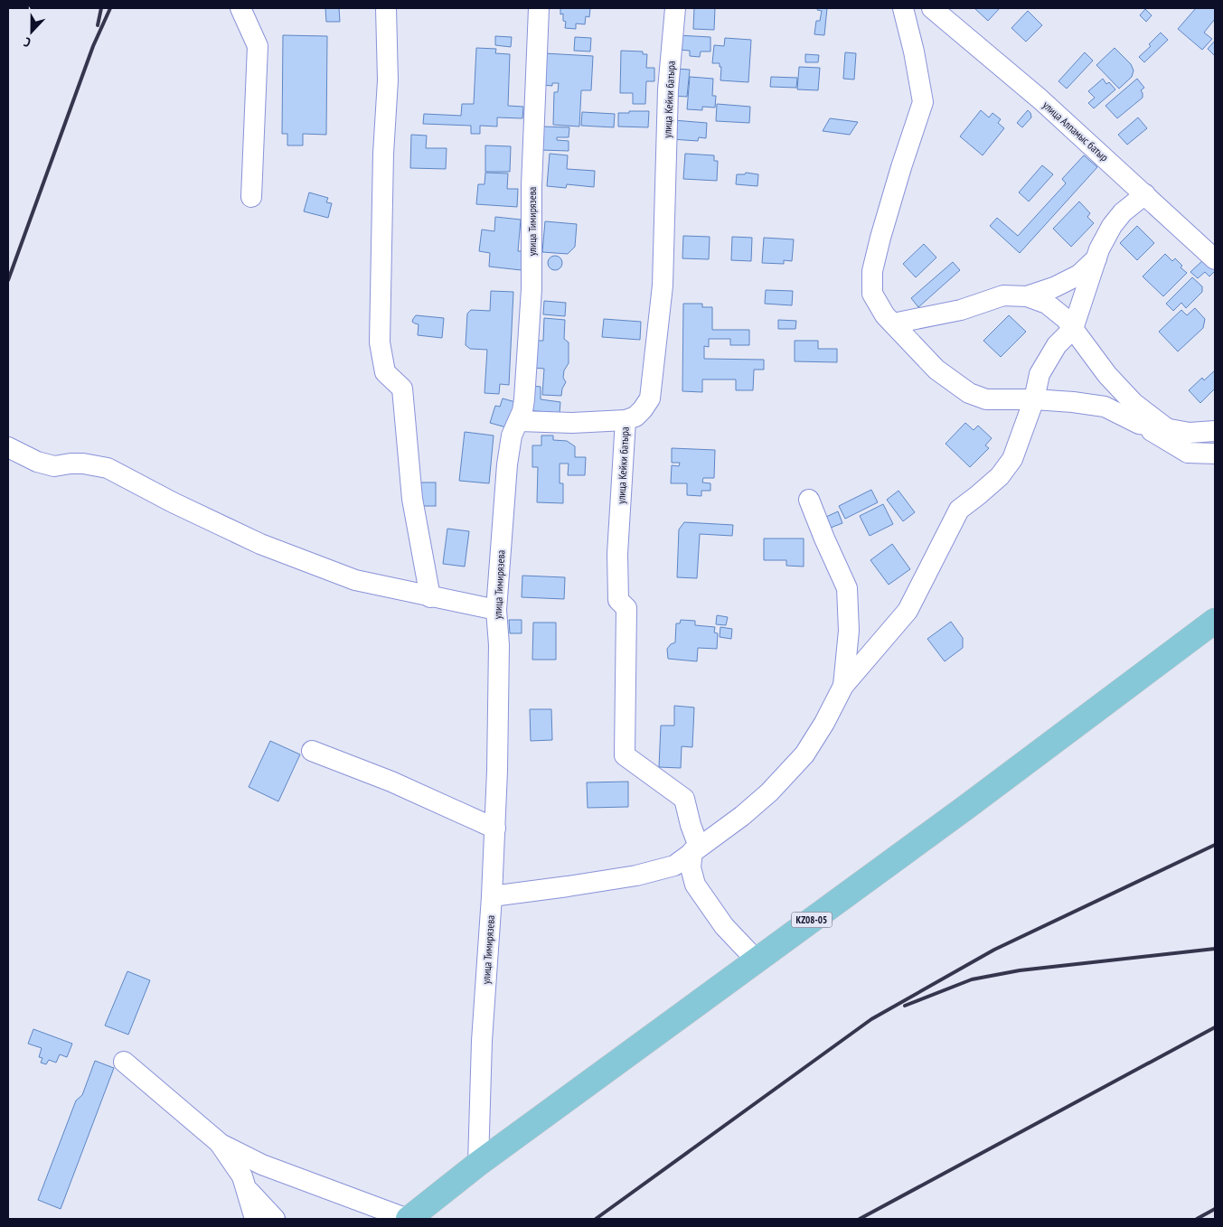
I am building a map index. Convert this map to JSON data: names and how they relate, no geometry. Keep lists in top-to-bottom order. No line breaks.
{"streets":{"main road":["KZ08-05"],"street":["улица Кейки батыра","улица Алпамыс батыр","улица Тимирязева"]},"crossings":[["улица Тимирязева","KZ08-05"]],"north":"bottom"}
